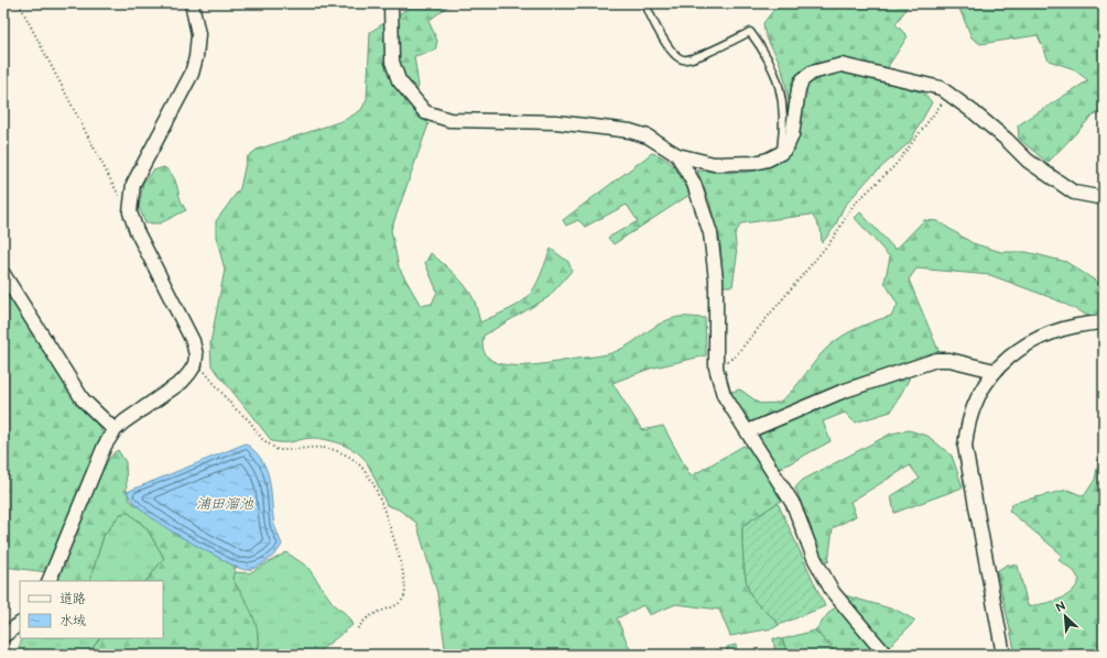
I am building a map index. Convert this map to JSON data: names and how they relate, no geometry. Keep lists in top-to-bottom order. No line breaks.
{"water":["浦田溜池"],"legend":["道路","水域"],"north":"top left"}
